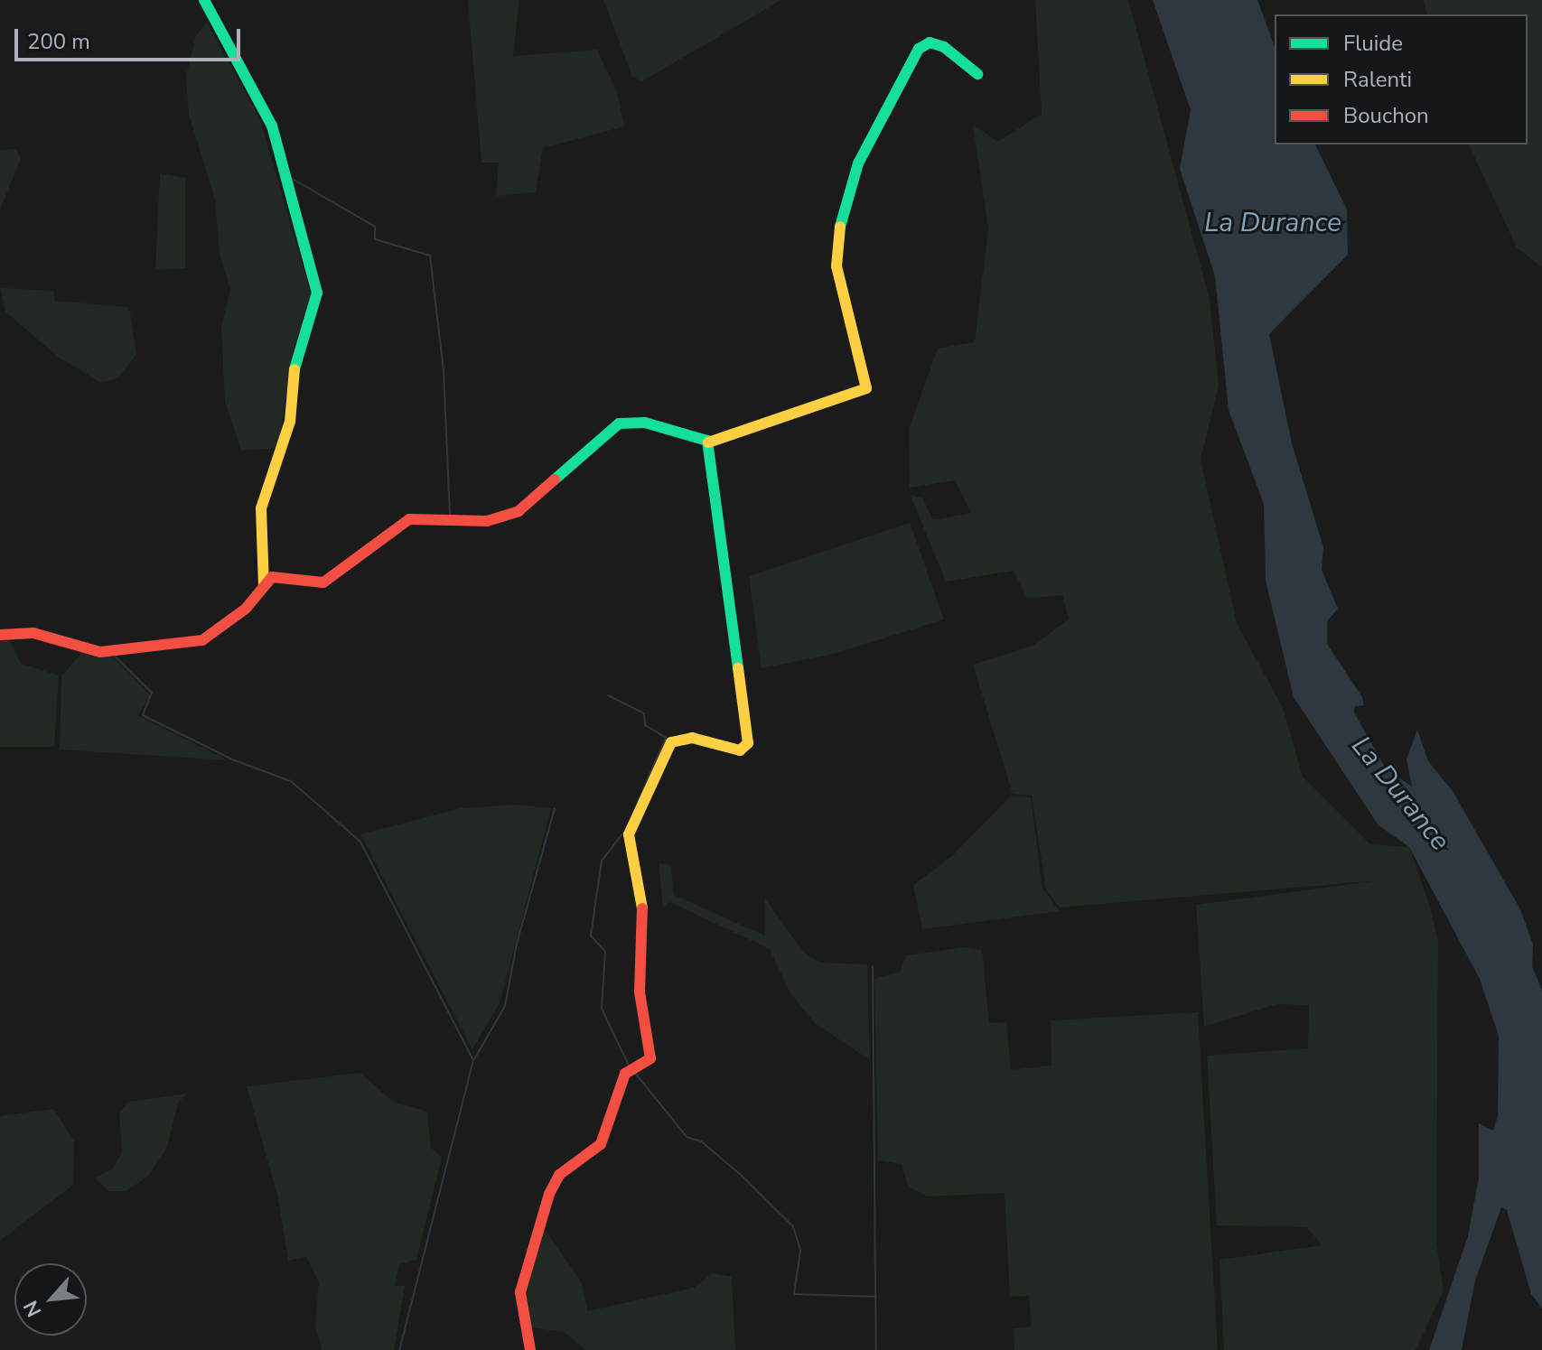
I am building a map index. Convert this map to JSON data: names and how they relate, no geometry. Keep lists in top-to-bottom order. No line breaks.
{"water":["La Durance"],"legend":["Fluide","Ralenti","Bouchon"],"scale_bar":"200 m","north":"bottom left"}
